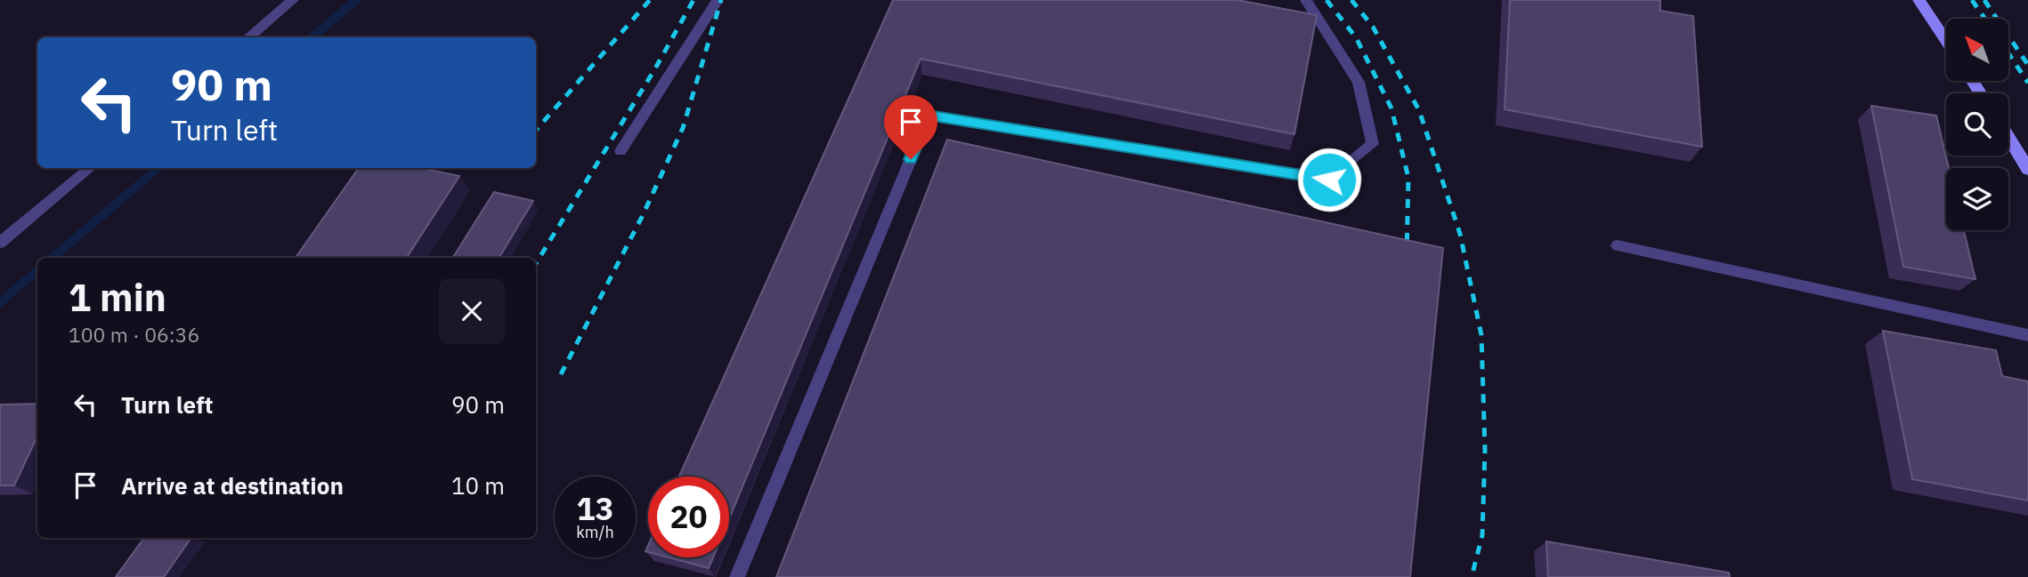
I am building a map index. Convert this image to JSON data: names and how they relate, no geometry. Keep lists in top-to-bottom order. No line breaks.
{"north":"top left","page":{"turn":["90 m","Turn left"],"heading":["1 min","100 m · 06:36"],"list":[{"name":"Turn left","value":"90 m"},{"name":"Arrive at destination","value":"10 m"}],"speed":"13 km/h","limit":"20"}}
